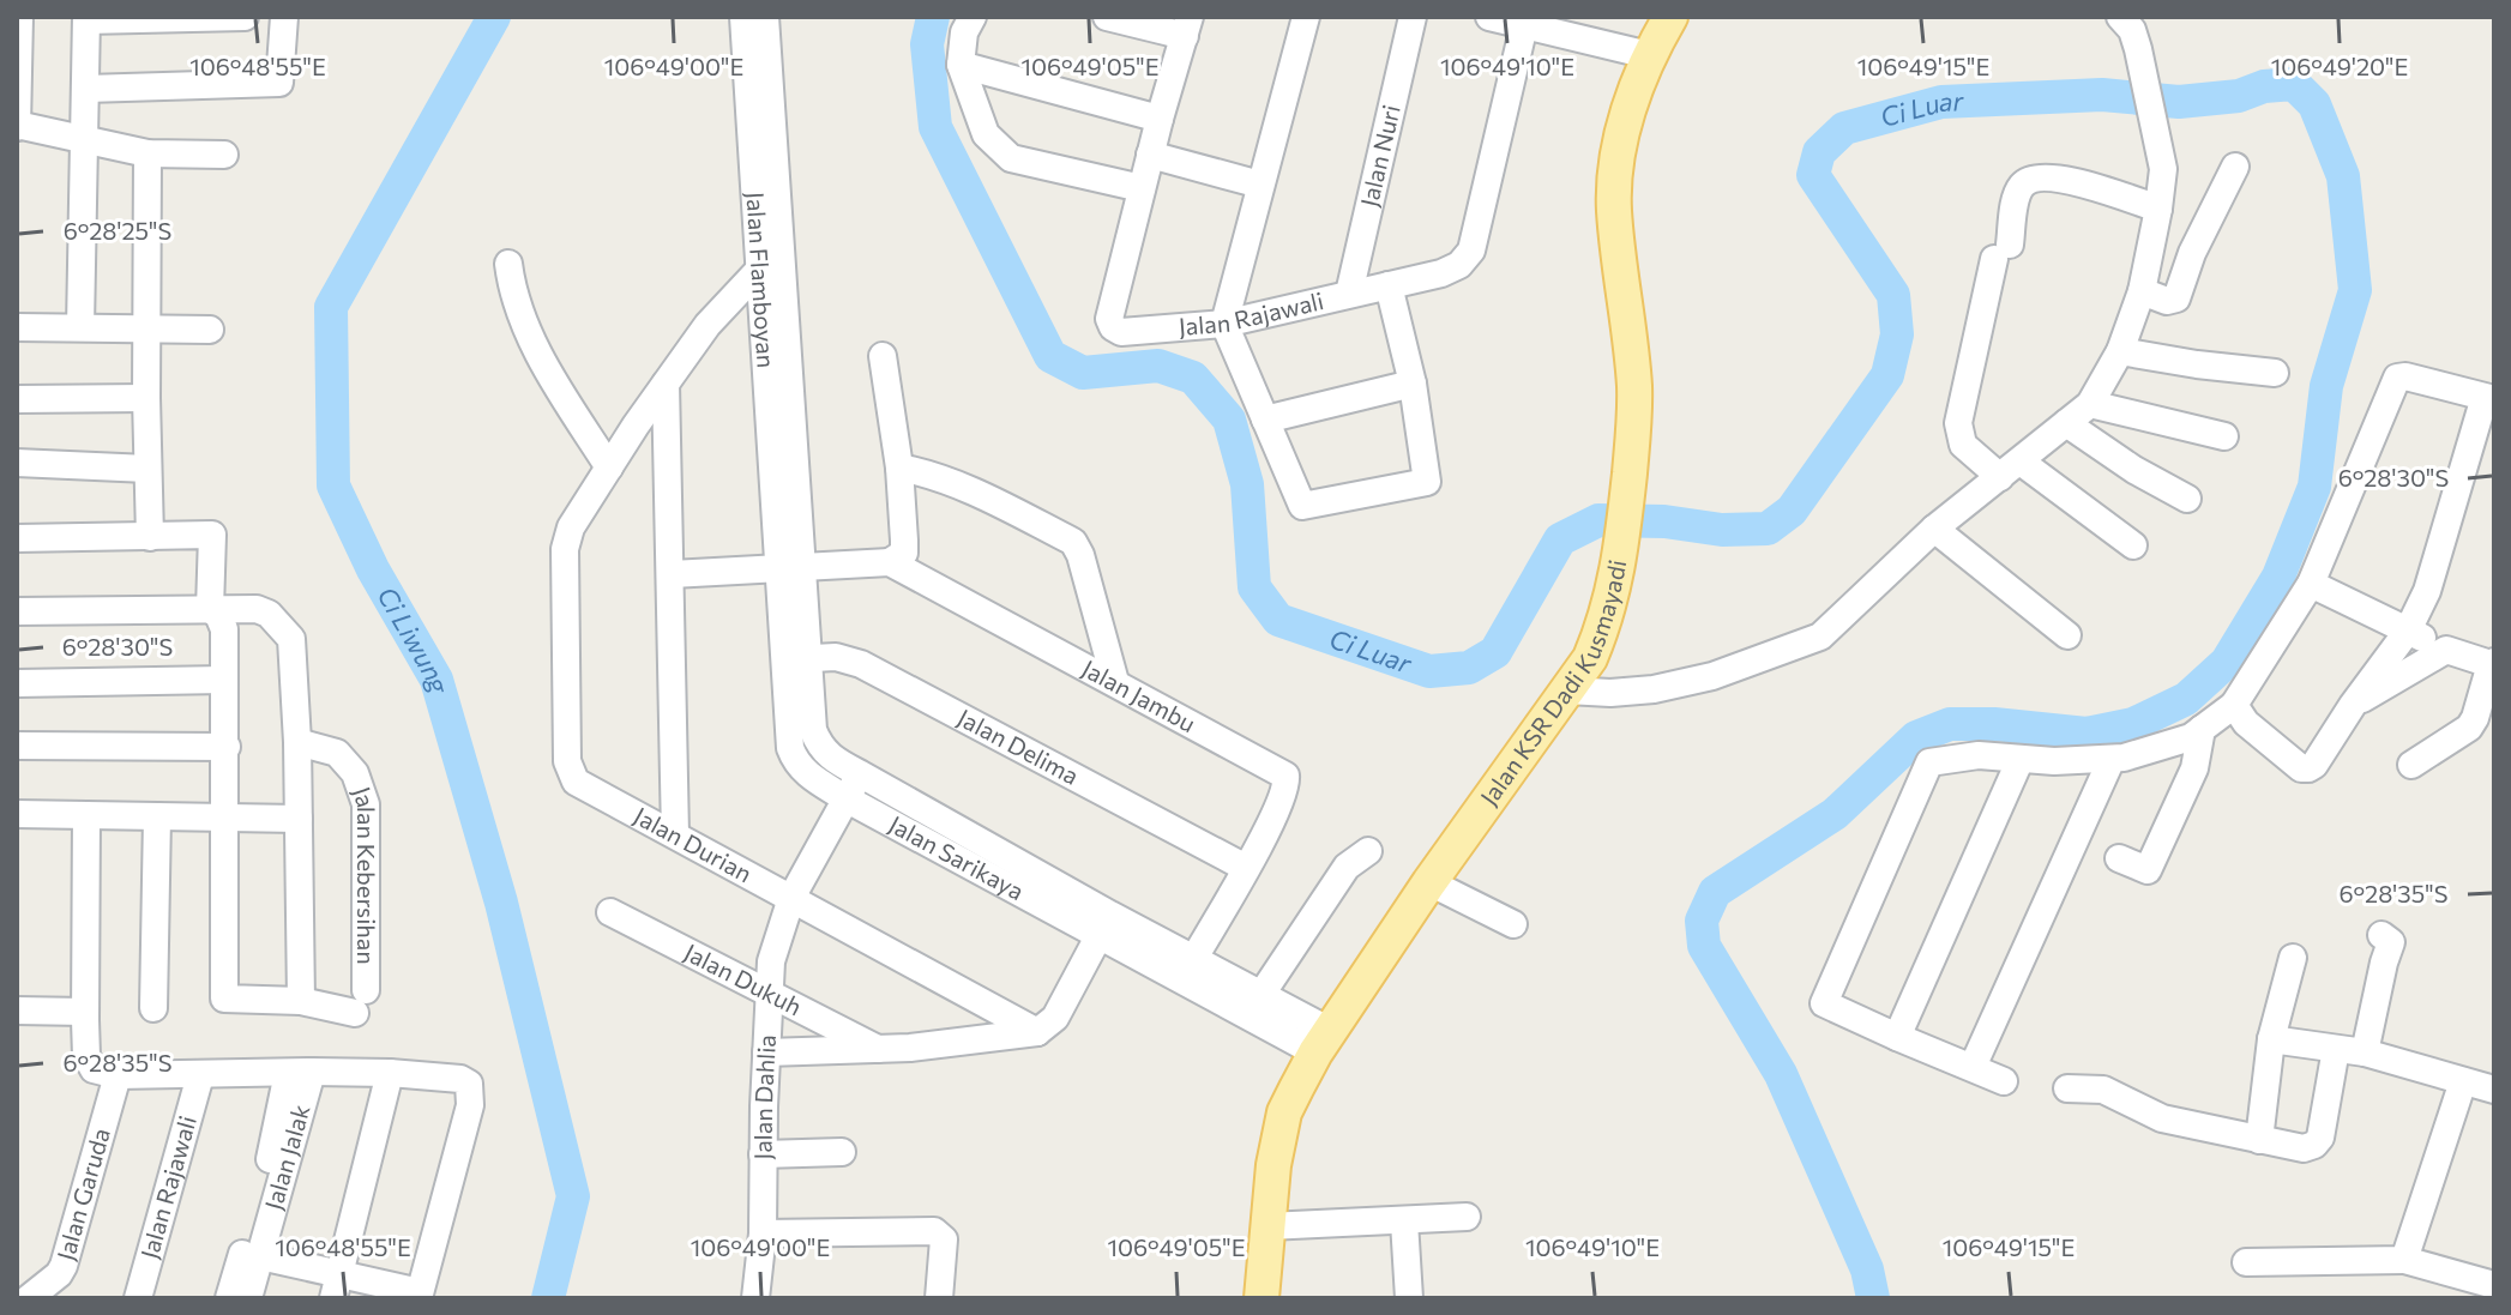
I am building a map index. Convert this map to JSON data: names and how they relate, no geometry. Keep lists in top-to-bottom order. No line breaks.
{"streets":{"main road":["Jalan KSR Dadi Kusmayadi"],"street":["Jalan Nuri","Jalan Rajawali","Jalan Jambu","Jalan Delima","Jalan Durian","Jalan Sarikaya","Jalan Kebersihan","Jalan Dukuh","Jalan Dahlia","Jalan Jalak","Jalan Garuda"]},"crossings":[["Jalan Nuri","Jalan Rajawali"],["Jalan KSR Dadi Kusmayadi","Jalan Sarikaya"],["Jalan Jambu","Jalan Delima"],["Jalan Jambu","Jalan Sarikaya"],["Jalan Delima","Jalan Sarikaya"],["Jalan Durian","Jalan Dukuh"],["Jalan Durian","Jalan Dahlia"],["Jalan Sarikaya","Jalan Dahlia"],["Jalan Dukuh","Jalan Dahlia"]],"water":["Ci Luar","Ci Liwung"],"coordinates":["106°48'55\"E","106°49'00\"E","106°49'05\"E","106°49'10\"E","106°49'15\"E","106°49'20\"E","6°28'25\"S","6°28'30\"S","6°28'35\"S"]}
